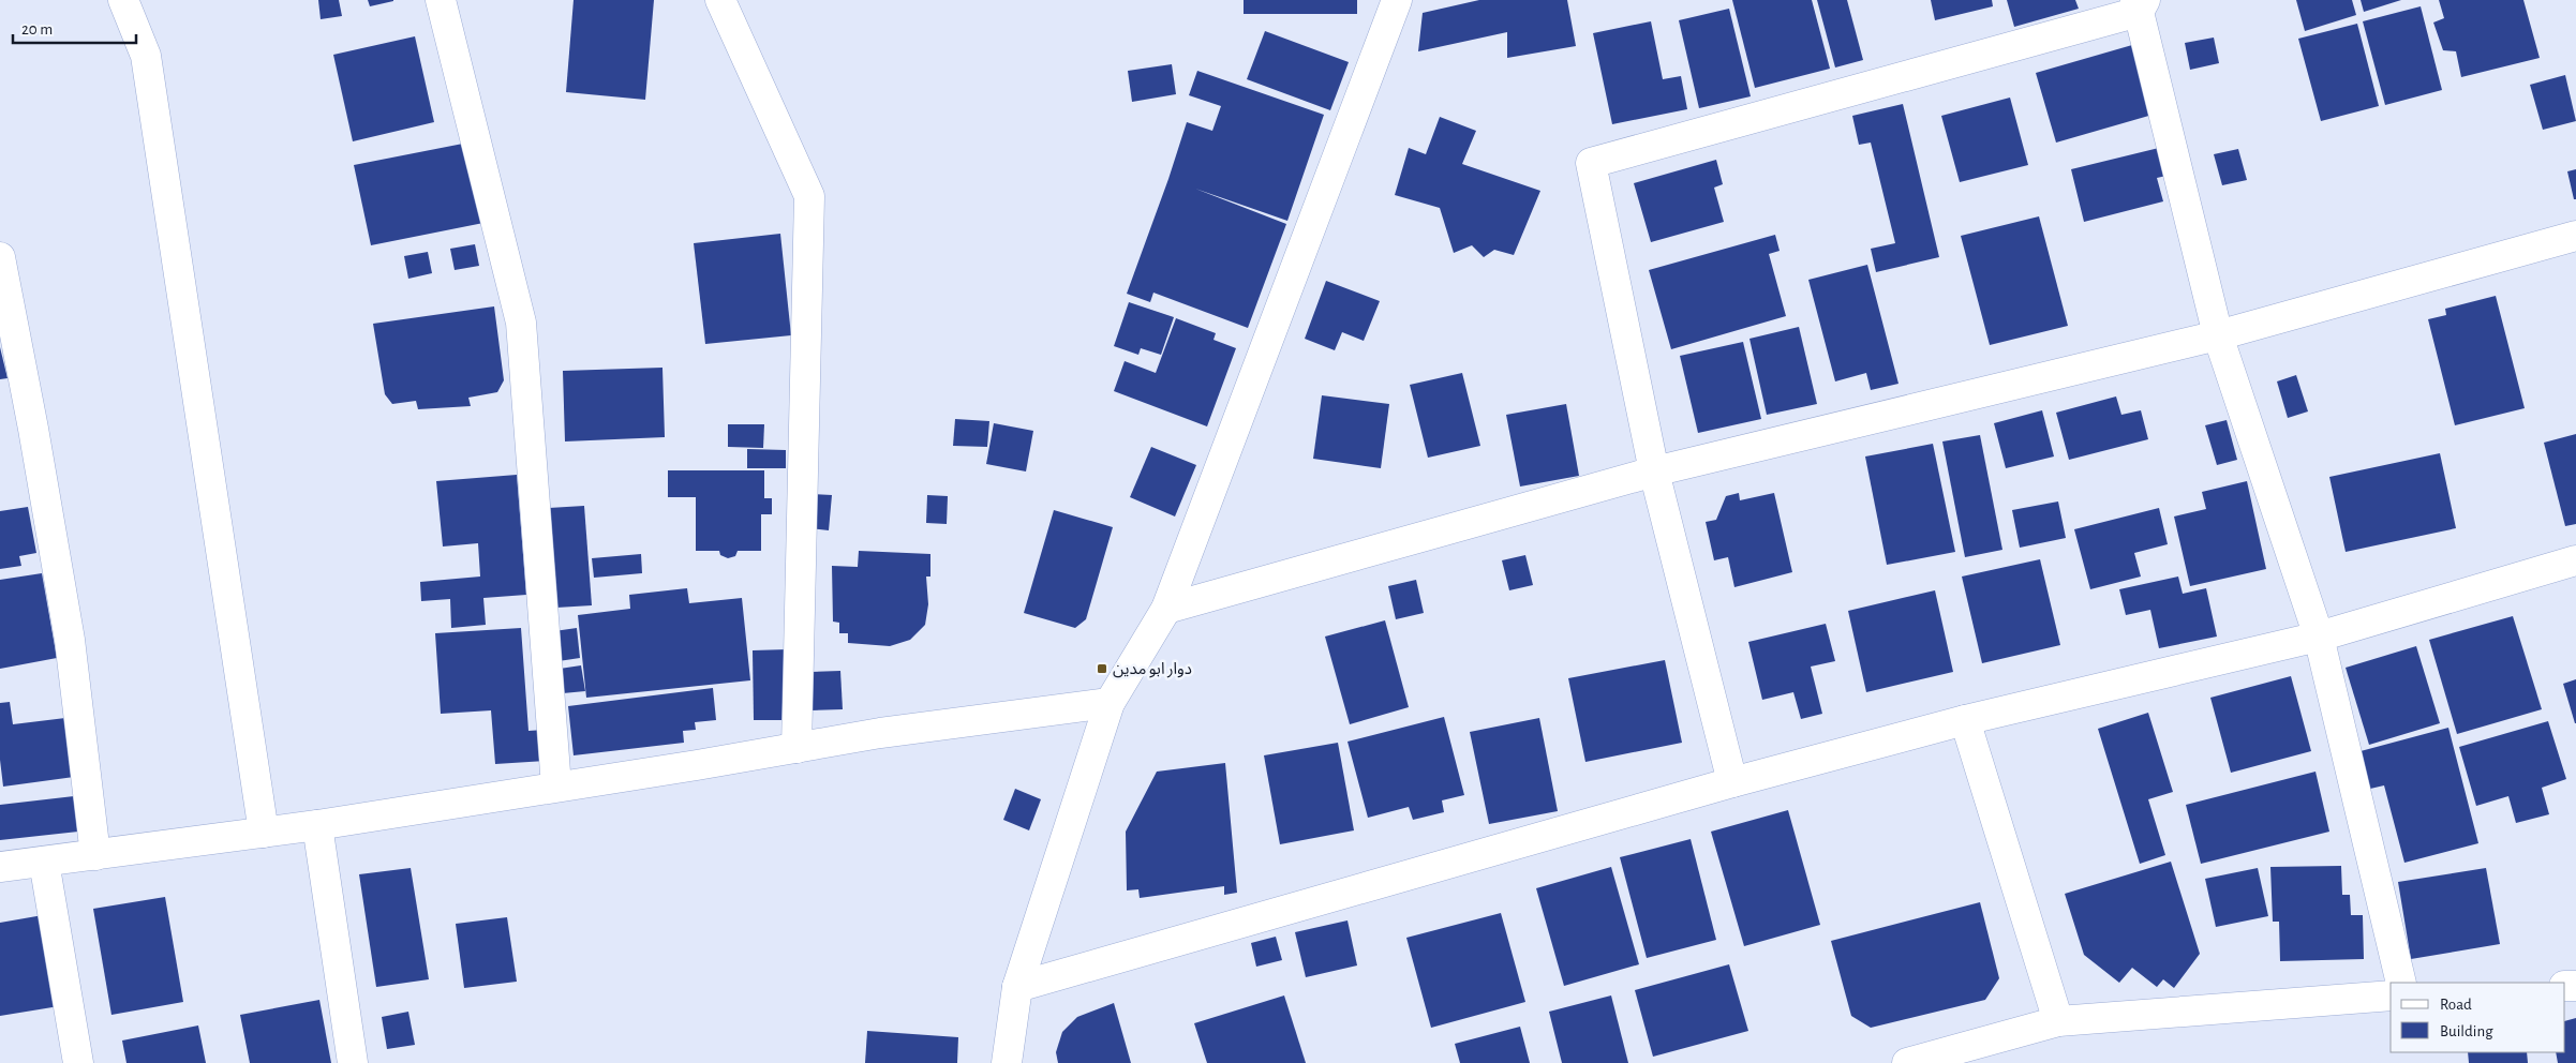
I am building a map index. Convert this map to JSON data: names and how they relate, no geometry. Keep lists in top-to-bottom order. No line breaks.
{"places":{"transit":["دوار ابو مدين"]},"legend":["Road","Building"],"scale_bar":"20 m"}
